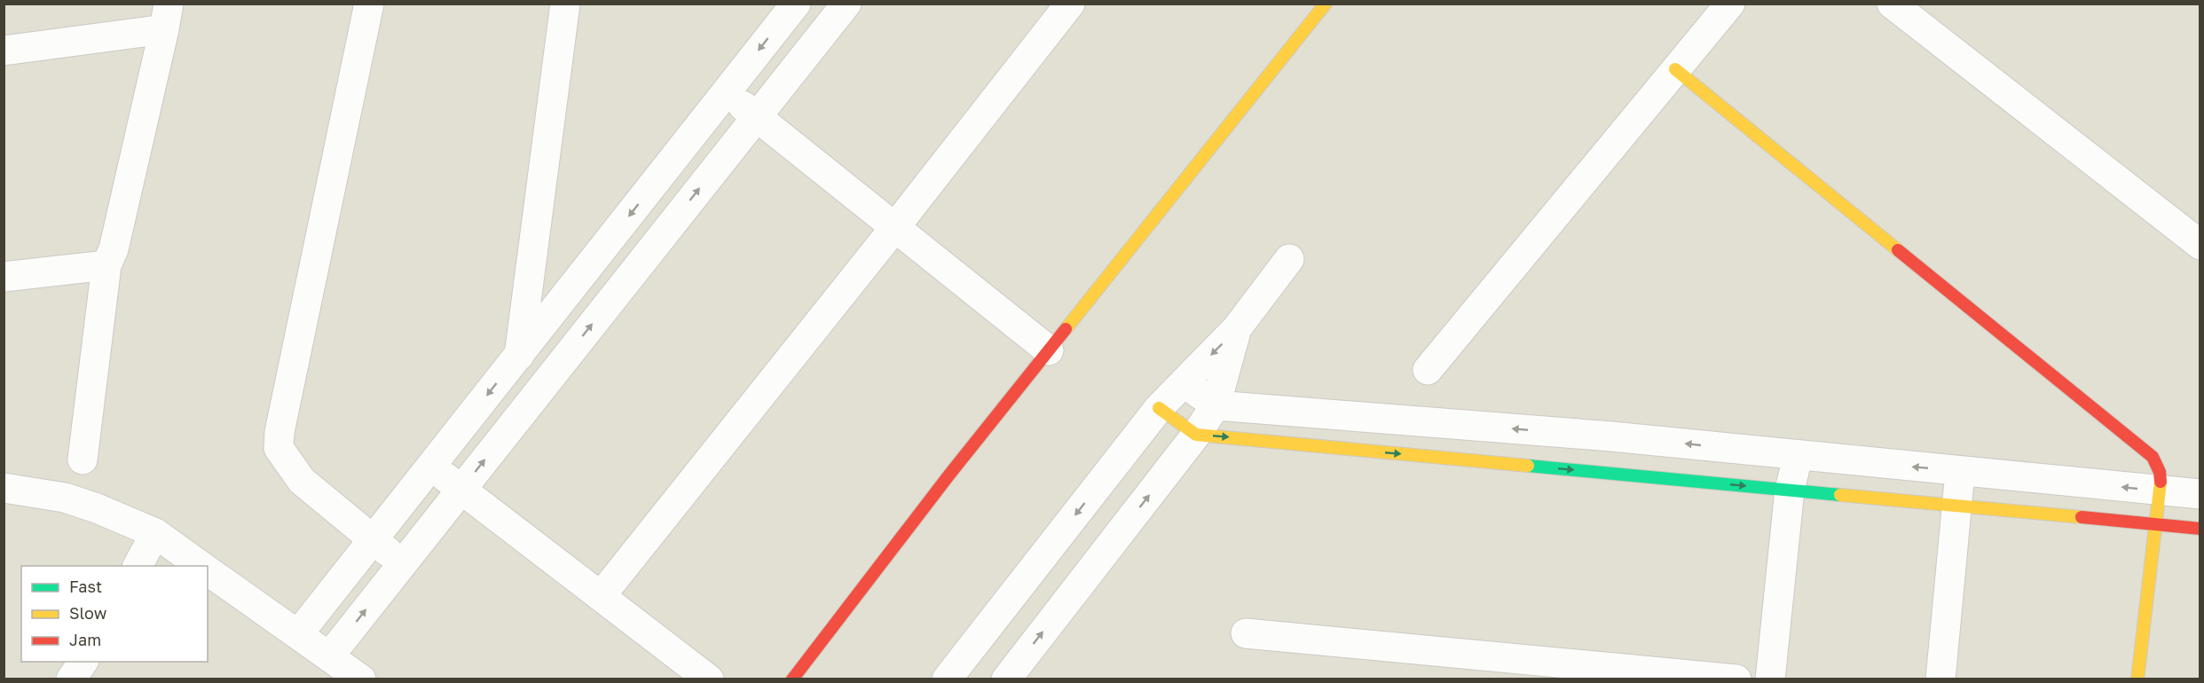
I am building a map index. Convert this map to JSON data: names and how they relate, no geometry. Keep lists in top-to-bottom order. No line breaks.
{"legend":["Fast","Slow","Jam"]}
